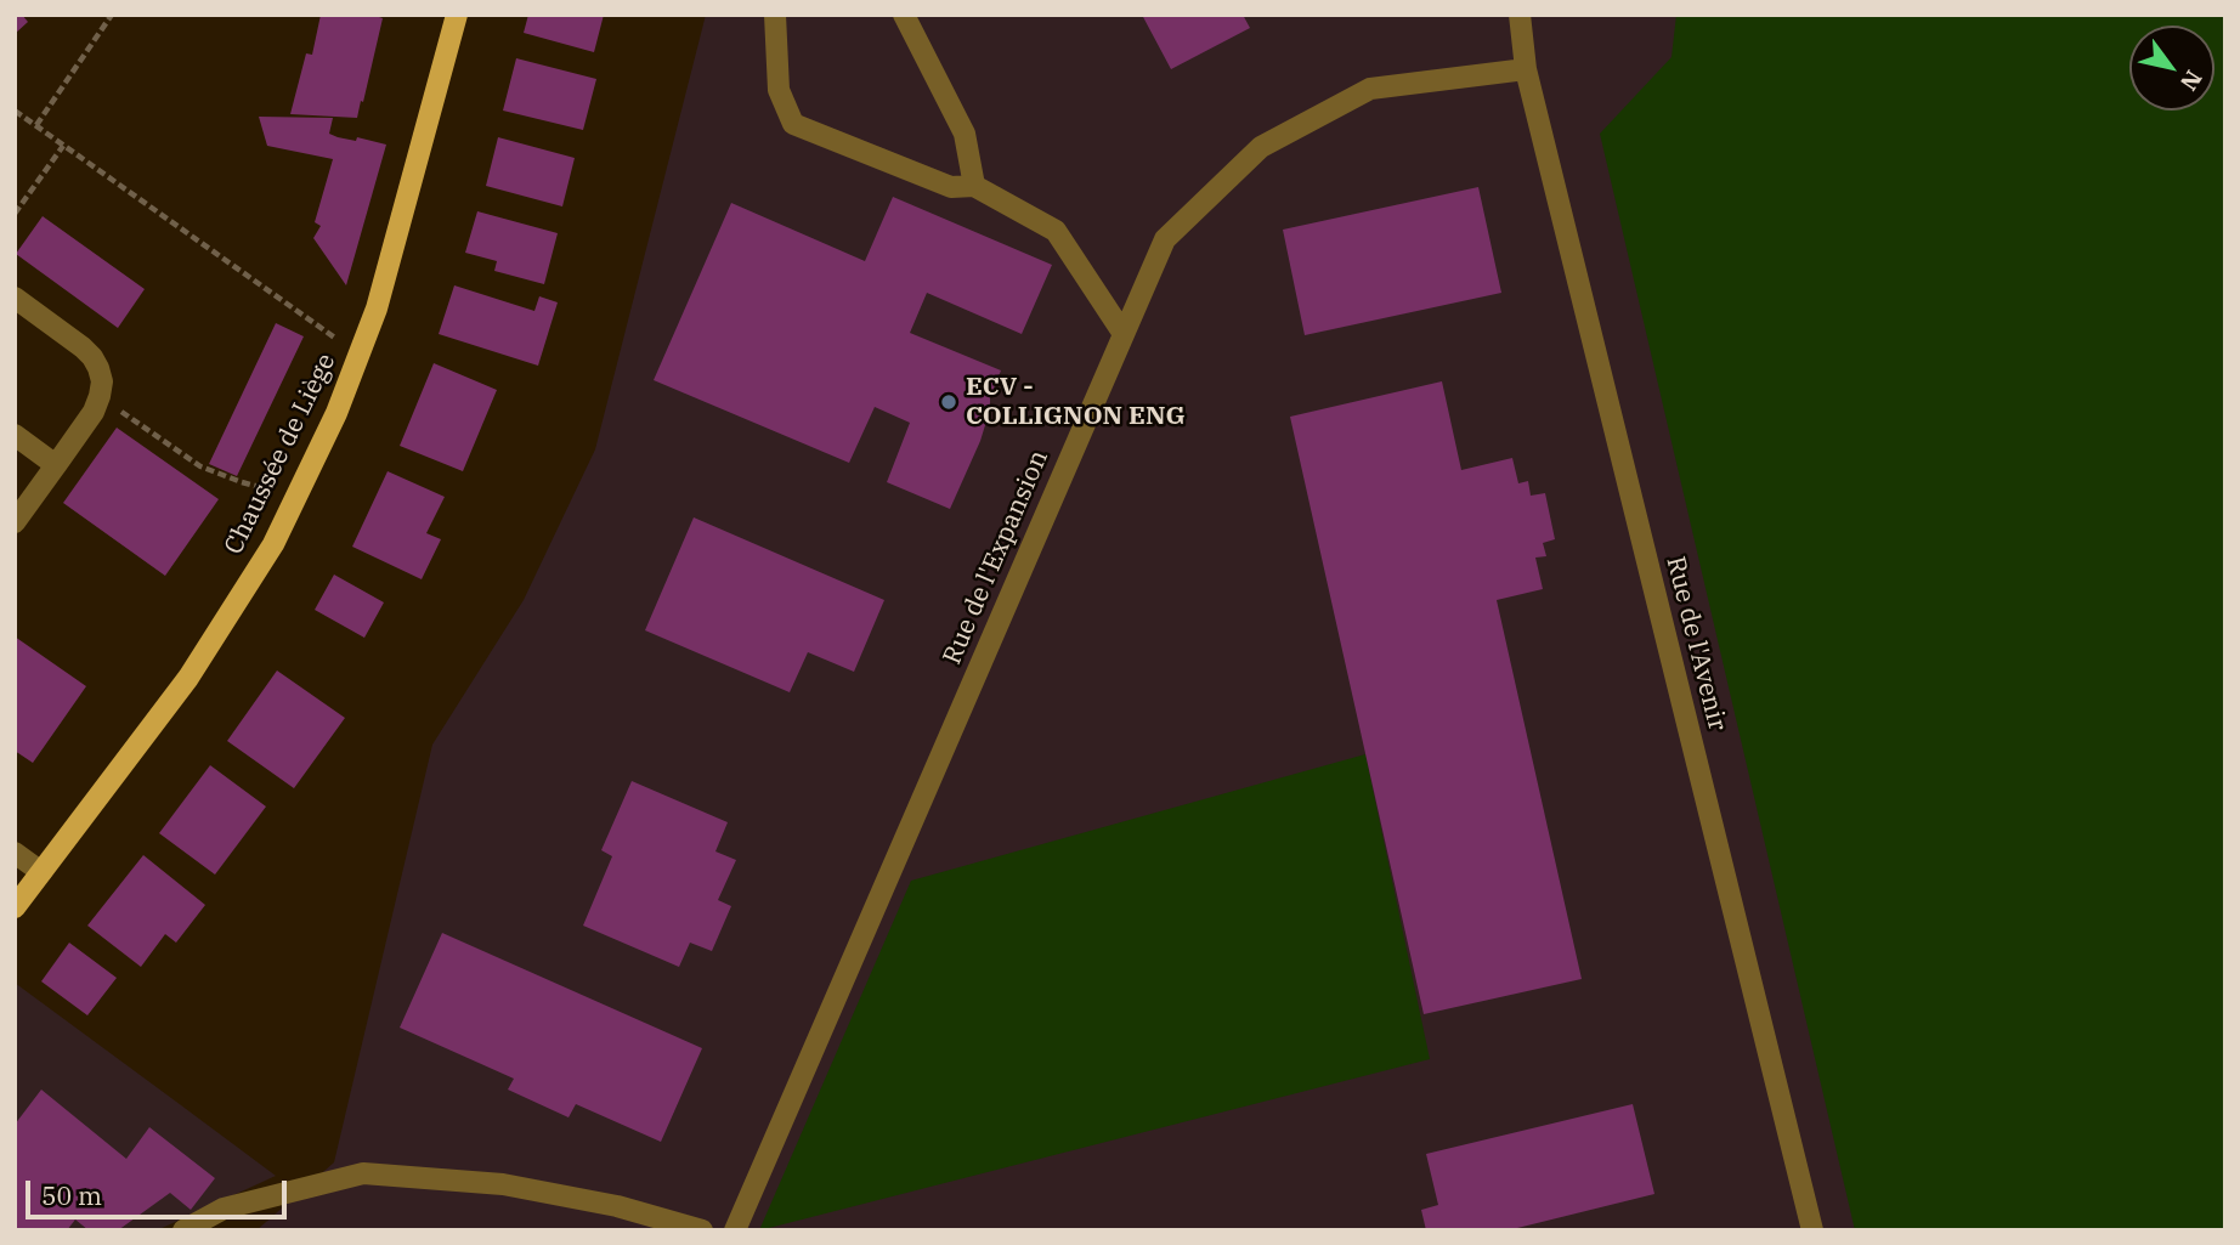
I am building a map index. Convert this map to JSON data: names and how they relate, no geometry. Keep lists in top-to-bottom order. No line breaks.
{"streets":{"main road":["Chaussée de Liège"],"street":["Rue de l'Expansion","Rue de l'Avenir"]},"crossings":[["Rue de l'Expansion","Rue de l'Avenir"]],"places":["ECV - COLLIGNON ENG"],"scale_bar":"50 m","north":"bottom right"}
